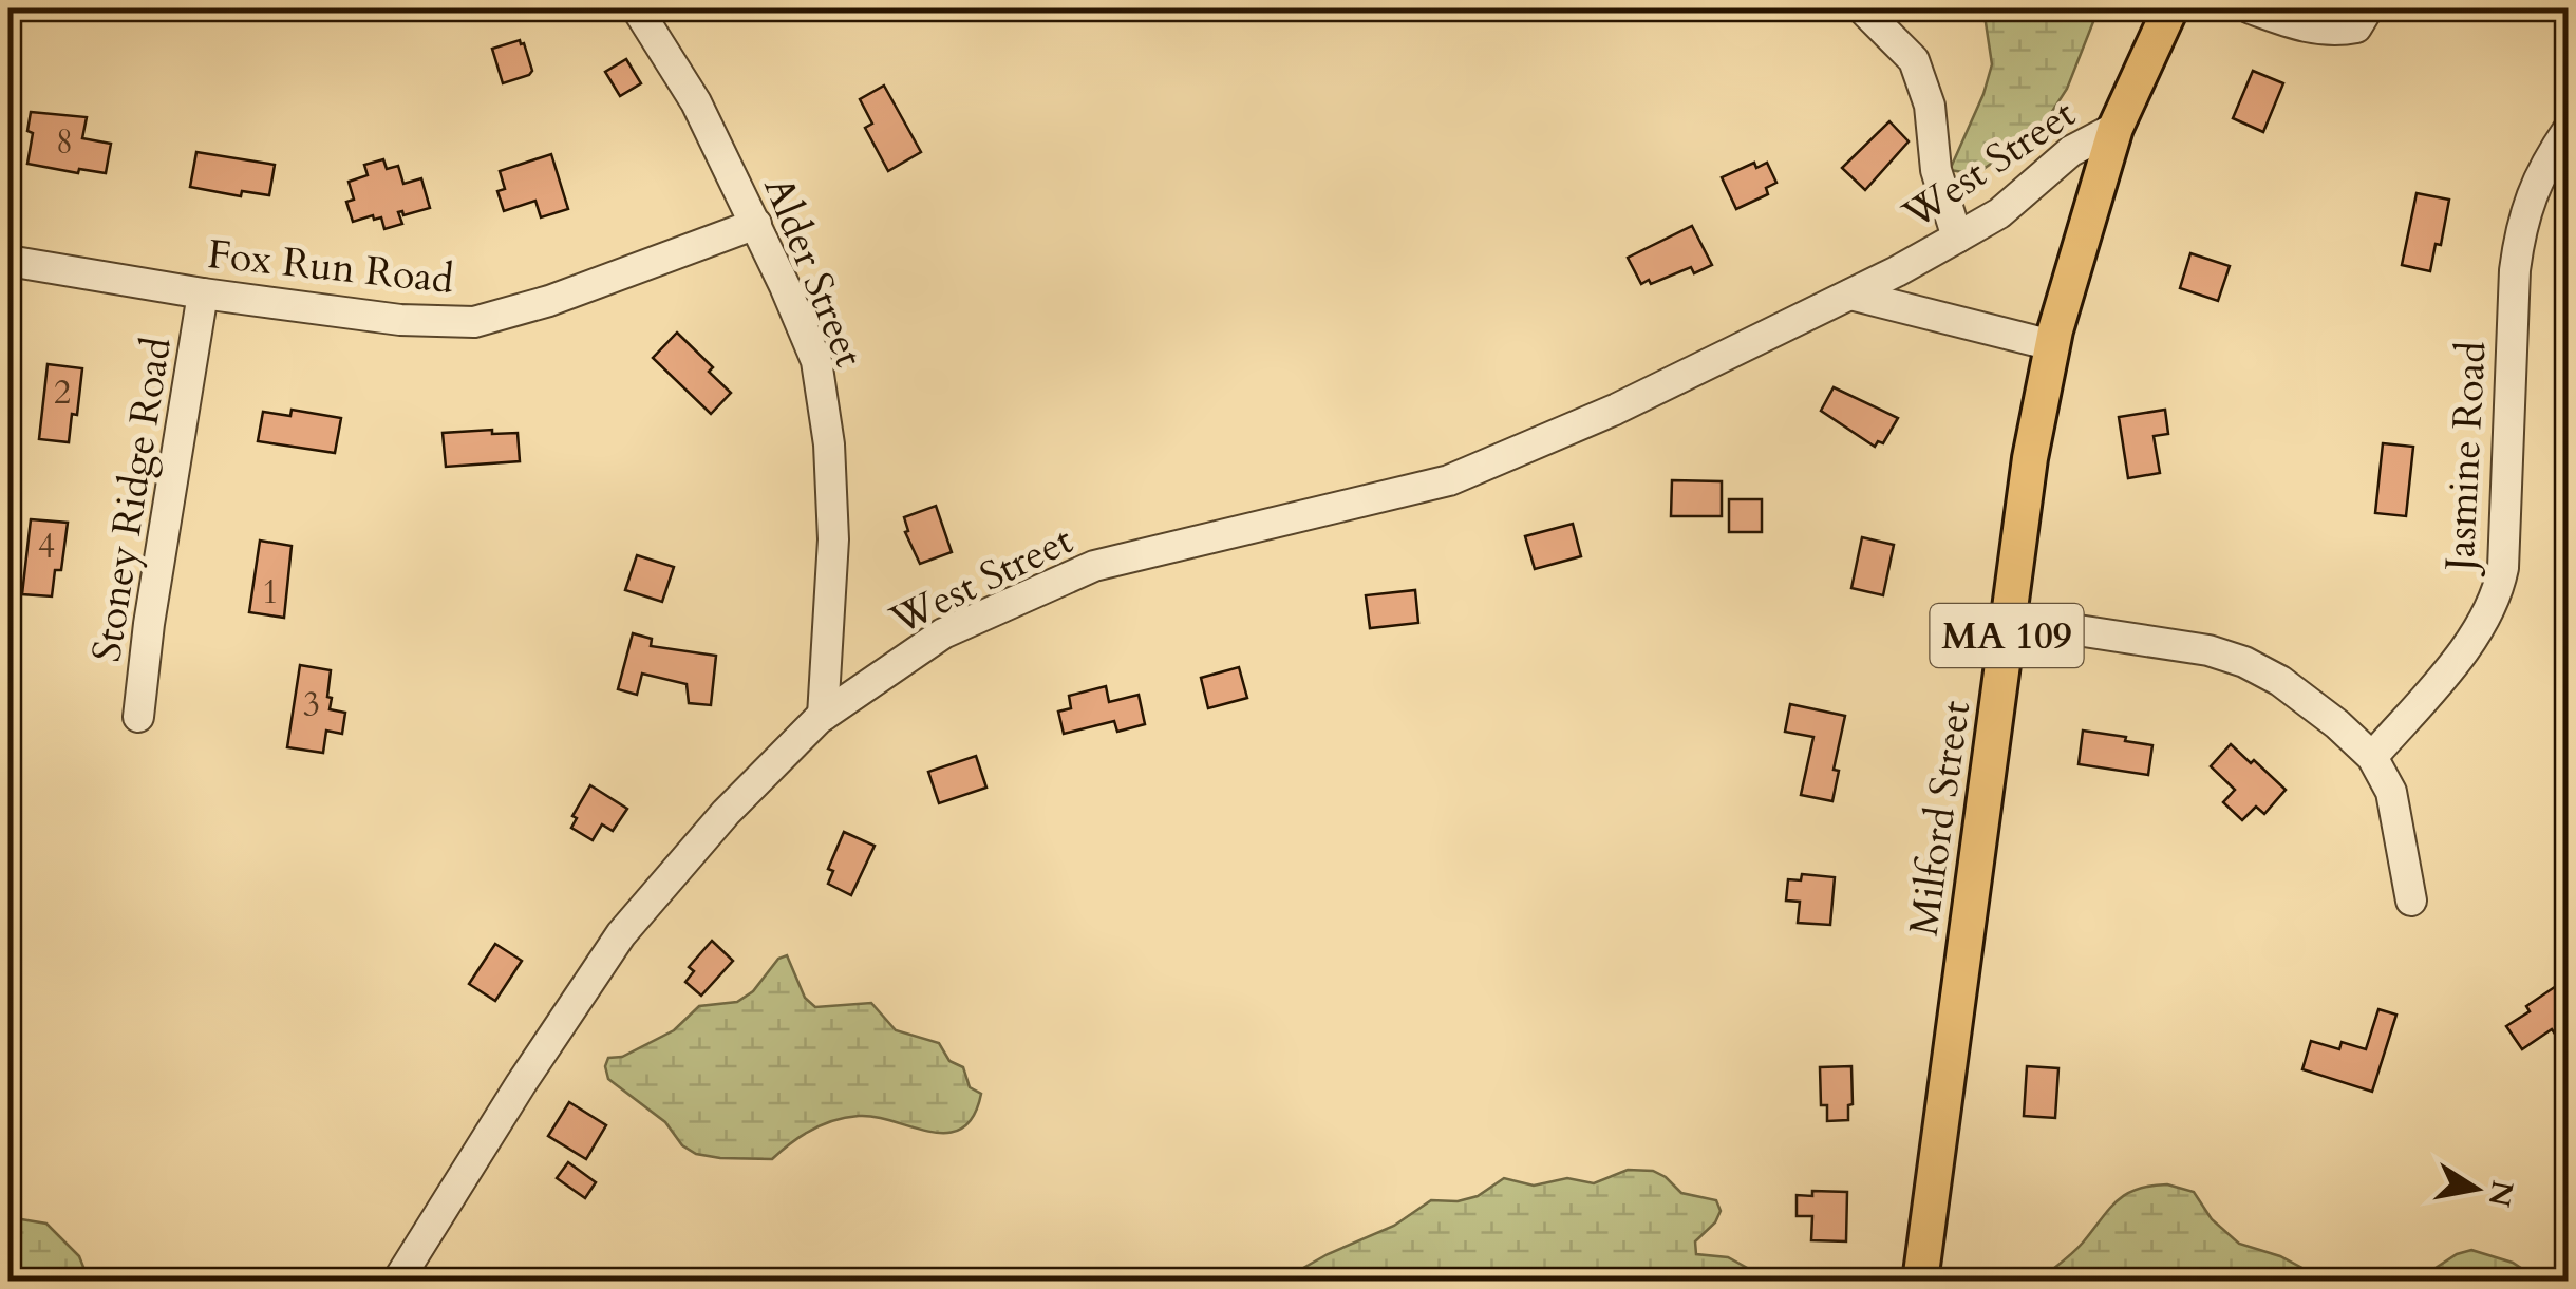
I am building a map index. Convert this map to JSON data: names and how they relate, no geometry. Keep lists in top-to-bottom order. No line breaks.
{"streets":{"main road":["MA 109","Milford Street"],"street":["West Street","Fox Run Road","Alder Street","Jasmine Road","Stoney Ridge Road"]},"crossings":[["West Street","Alder Street"],["West Street","Milford Street"],["Fox Run Road","Alder Street"],["Fox Run Road","Stoney Ridge Road"]],"house_numbers":["8","2","4","1","3"],"north":"right"}
